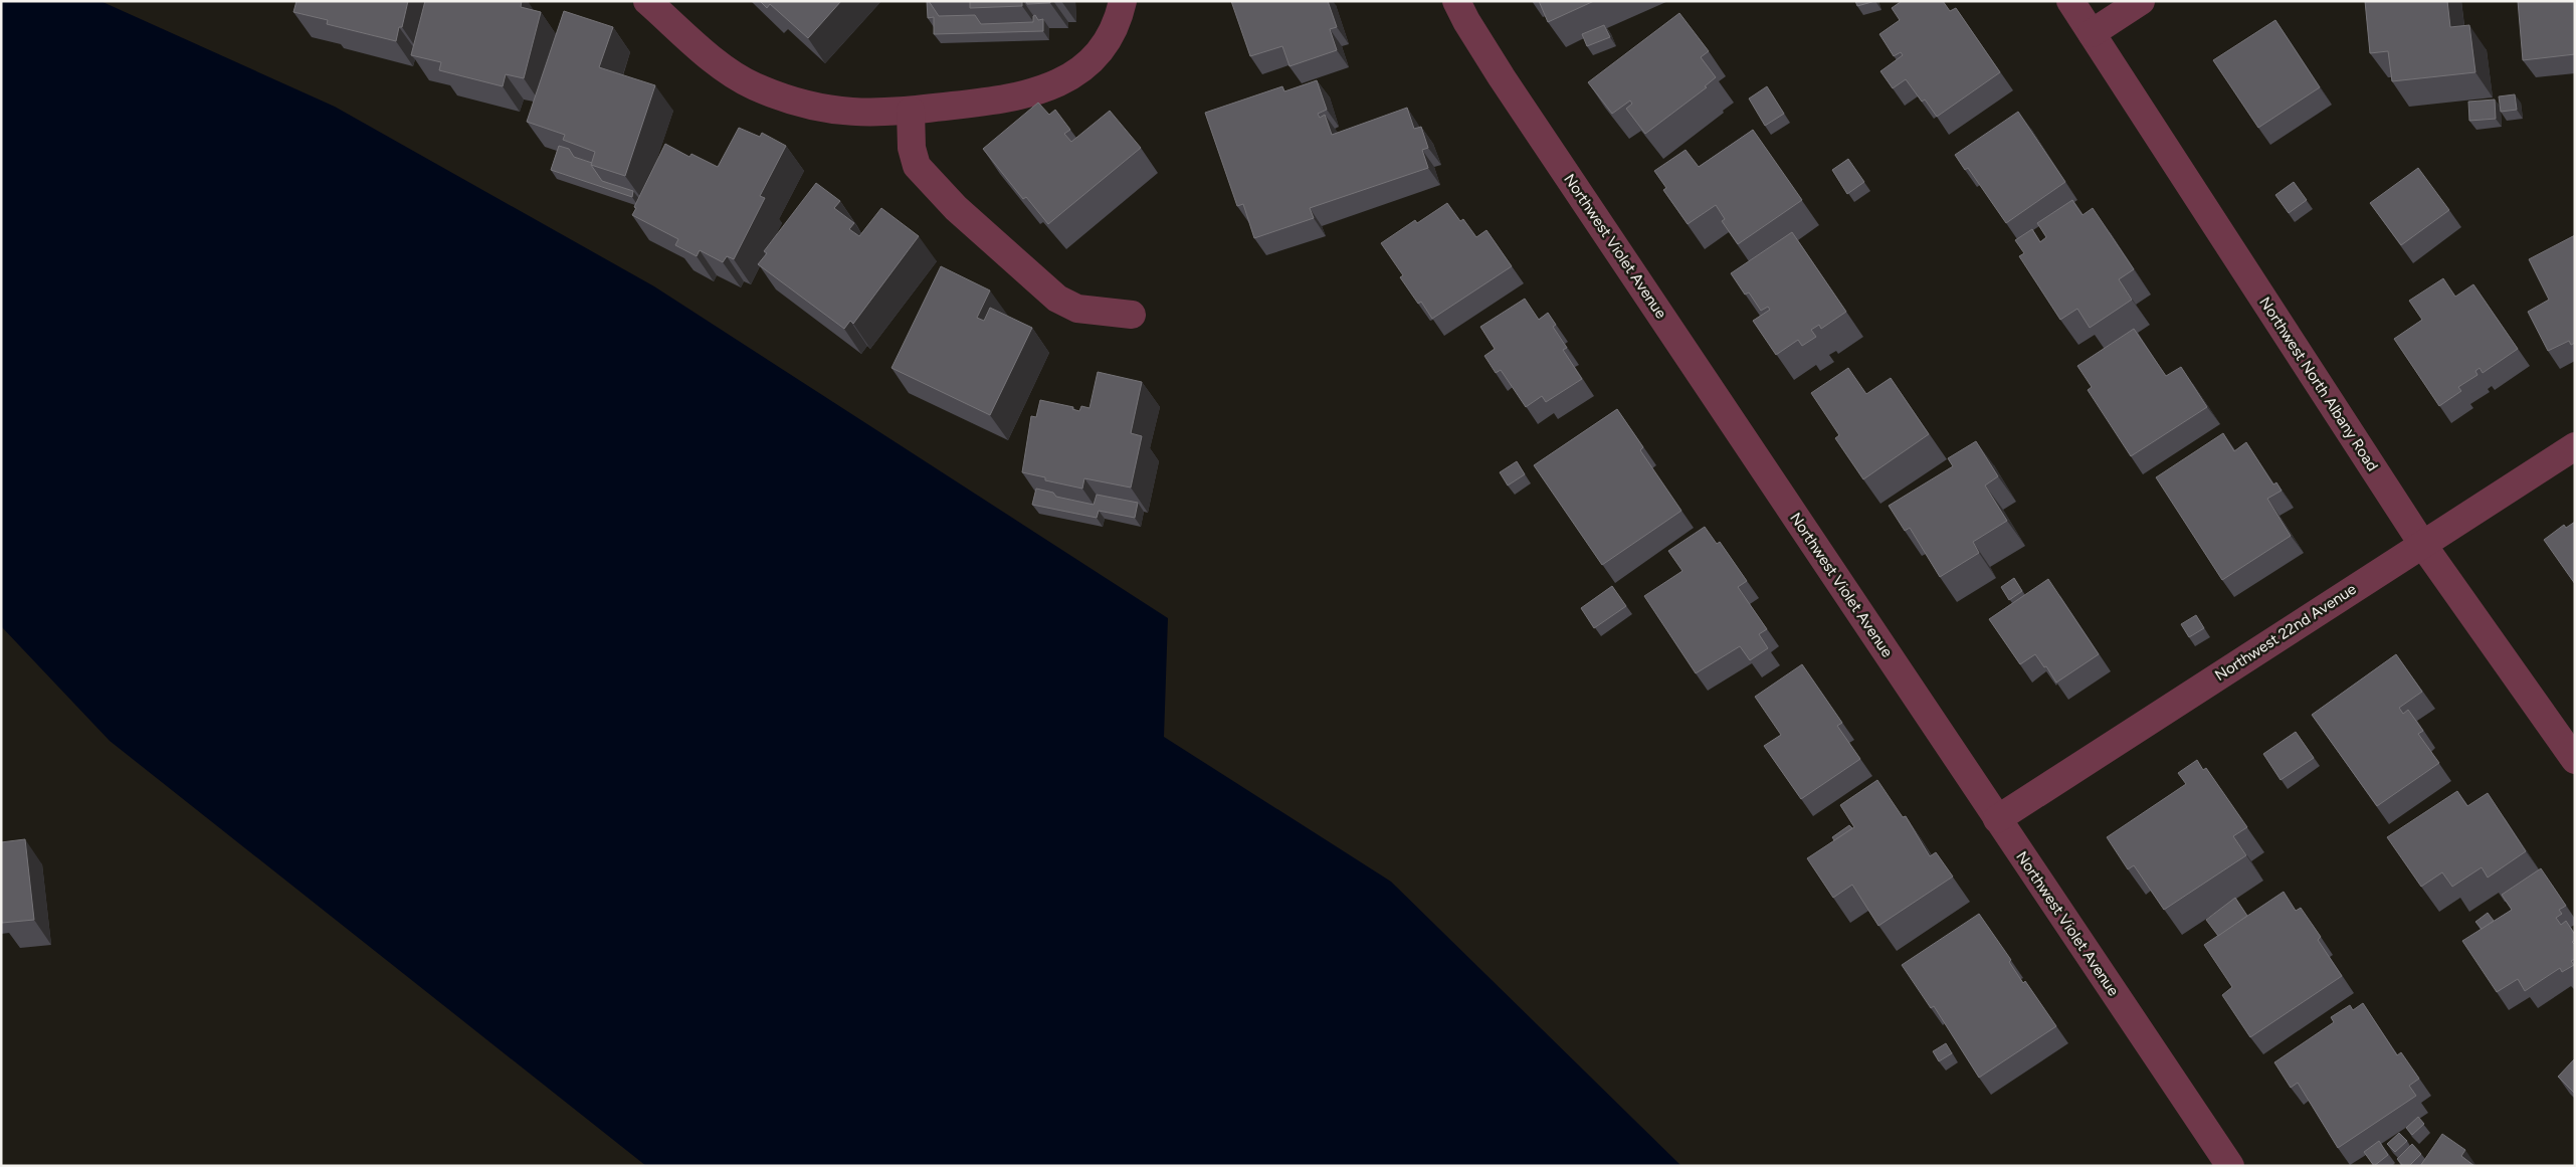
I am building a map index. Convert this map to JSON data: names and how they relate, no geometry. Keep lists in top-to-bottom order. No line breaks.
{"streets":{"street":["Northwest Violet Avenue","Northwest North Albany Road","Northwest 22nd Avenue"]},"crossings":[["Northwest Violet Avenue","Northwest 22nd Avenue"],["Northwest North Albany Road","Northwest 22nd Avenue"]]}
